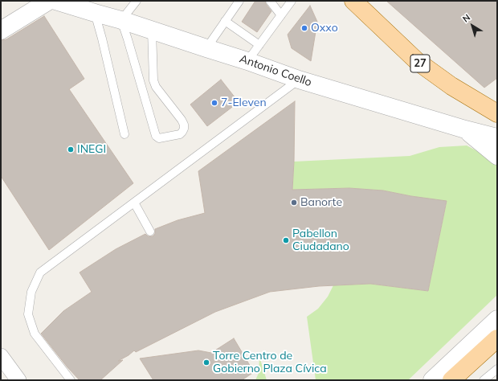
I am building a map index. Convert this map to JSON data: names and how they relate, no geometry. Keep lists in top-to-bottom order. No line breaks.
{"streets":{"main road":["27"],"street":["Antonio Coello"]},"places":["Oxxo","7-Eleven","INEGI","Banorte","Pabellon Ciudadano","Torre Centro de Gobierno Plaza Cívica"],"north":"top left"}
